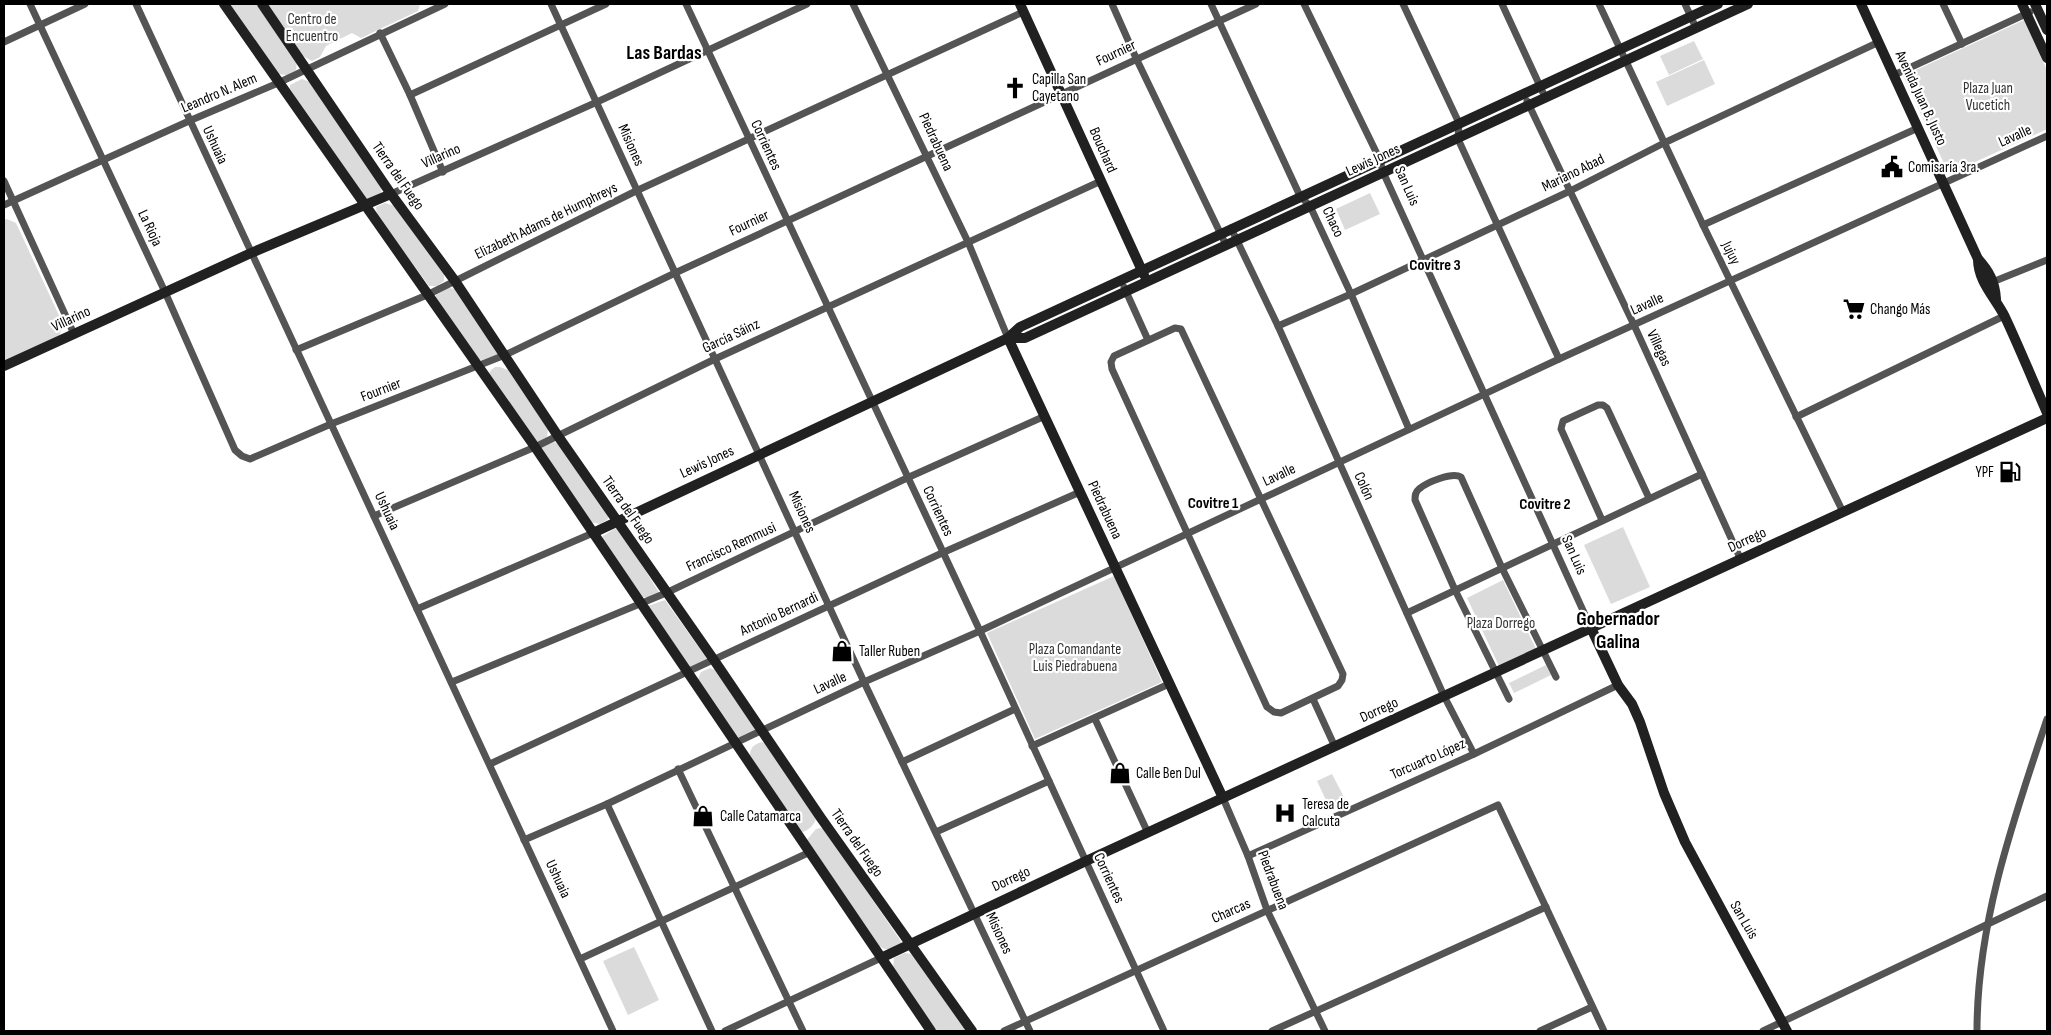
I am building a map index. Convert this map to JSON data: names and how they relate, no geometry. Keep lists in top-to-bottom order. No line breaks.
{"streets":{"street":["Fournier","Leandro N. Alem","Avenida Juan B. Justo","Lavalle","Piedrabuena","Ushuaia","Misiones","Corrientes","Bouchard","Villarino","Lewis Jones","Mariano Abad","Tierra del Fuego","San Luis","Elizabeth Adams de Humphreys","Chaco","La Rioja","Jujuy","García Sáinz","Villegas","Colón","Dorrego","Francisco Remmusi","Antonio Bernardi","Torcuarto López","Charcas"]},"crossings":[["Fournier","Piedrabuena"],["Fournier","Ushuaia"],["Fournier","Misiones"],["Fournier","Corrientes"],["Fournier","Bouchard"],["Fournier","Tierra del Fuego"],["Fournier","Chaco"],["Fournier","La Rioja"],["Leandro N. Alem","Ushuaia"],["Leandro N. Alem","Tierra del Fuego"],["Leandro N. Alem","La Rioja"],["Avenida Juan B. Justo","Lavalle"],["Avenida Juan B. Justo","Mariano Abad"],["Lavalle","Piedrabuena"],["Lavalle","Ushuaia"],["Lavalle","Misiones"],["Lavalle","Corrientes"],["Lavalle","Tierra del Fuego"],["Lavalle","San Luis"],["Lavalle","Chaco"],["Lavalle","Jujuy"],["Lavalle","Villegas"],["Lavalle","Colón"],["Piedrabuena","Lewis Jones"],["Piedrabuena","Elizabeth Adams de Humphreys"],["Piedrabuena","García Sáinz"],["Piedrabuena","Dorrego"],["Piedrabuena","Francisco Remmusi"],["Piedrabuena","Antonio Bernardi"],["Piedrabuena","Torcuarto López"],["Piedrabuena","Charcas"],["Ushuaia","Villarino"],["Ushuaia","Lewis Jones"],["Ushuaia","Elizabeth Adams de Humphreys"],["Ushuaia","García Sáinz"],["Ushuaia","Francisco Remmusi"],["Ushuaia","Antonio Bernardi"],["Misiones","Villarino"],["Misiones","Lewis Jones"],["Misiones","Elizabeth Adams de Humphreys"],["Misiones","García Sáinz"],["Misiones","Dorrego"],["Misiones","Francisco Remmusi"],["Misiones","Antonio Bernardi"],["Misiones","Charcas"],["Corrientes","Villarino"],["Corrientes","Lewis Jones"],["Corrientes","Elizabeth Adams de Humphreys"],["Corrientes","García Sáinz"],["Corrientes","Dorrego"],["Corrientes","Francisco Remmusi"],["Corrientes","Antonio Bernardi"],["Corrientes","Charcas"],["Bouchard","Lewis Jones"],["Bouchard","Elizabeth Adams de Humphreys"],["Bouchard","García Sáinz"],["Villarino","Tierra del Fuego"],["Villarino","La Rioja"],["Lewis Jones","Tierra del Fuego"],["Lewis Jones","San Luis"],["Lewis Jones","Chaco"],["Lewis Jones","Jujuy"],["Lewis Jones","Villegas"],["Lewis Jones","Colón"],["Mariano Abad","San Luis"],["Mariano Abad","Chaco"],["Mariano Abad","Jujuy"],["Mariano Abad","Villegas"],["Mariano Abad","Colón"],["Tierra del Fuego","Elizabeth Adams de Humphreys"],["Tierra del Fuego","García Sáinz"],["Tierra del Fuego","Dorrego"],["Tierra del Fuego","Francisco Remmusi"],["Tierra del Fuego","Antonio Bernardi"],["San Luis","Dorrego"],["San Luis","Torcuarto López"],["Jujuy","Dorrego"],["Villegas","Dorrego"],["Colón","Dorrego"],["Colón","Torcuarto López"]],"districts":["Las Bardas","Covitre 3","Covitre 1","Covitre 2","Gobernador Galina"],"parks":["Centro de Encuentro","Plaza Juan Vucetich","Plaza Dorrego","Plaza Comandante Luis Piedrabuena"],"places":{"church":["Capilla San Cayetano"],"public building":["Comisaría 3ra."],"supermarket":["Chango Más"],"fuel station":["YPF"],"shop":["Taller Ruben","Calle Ben Dul","Calle Catamarca"],"hospital":["Teresa de Calcuta"]}}
